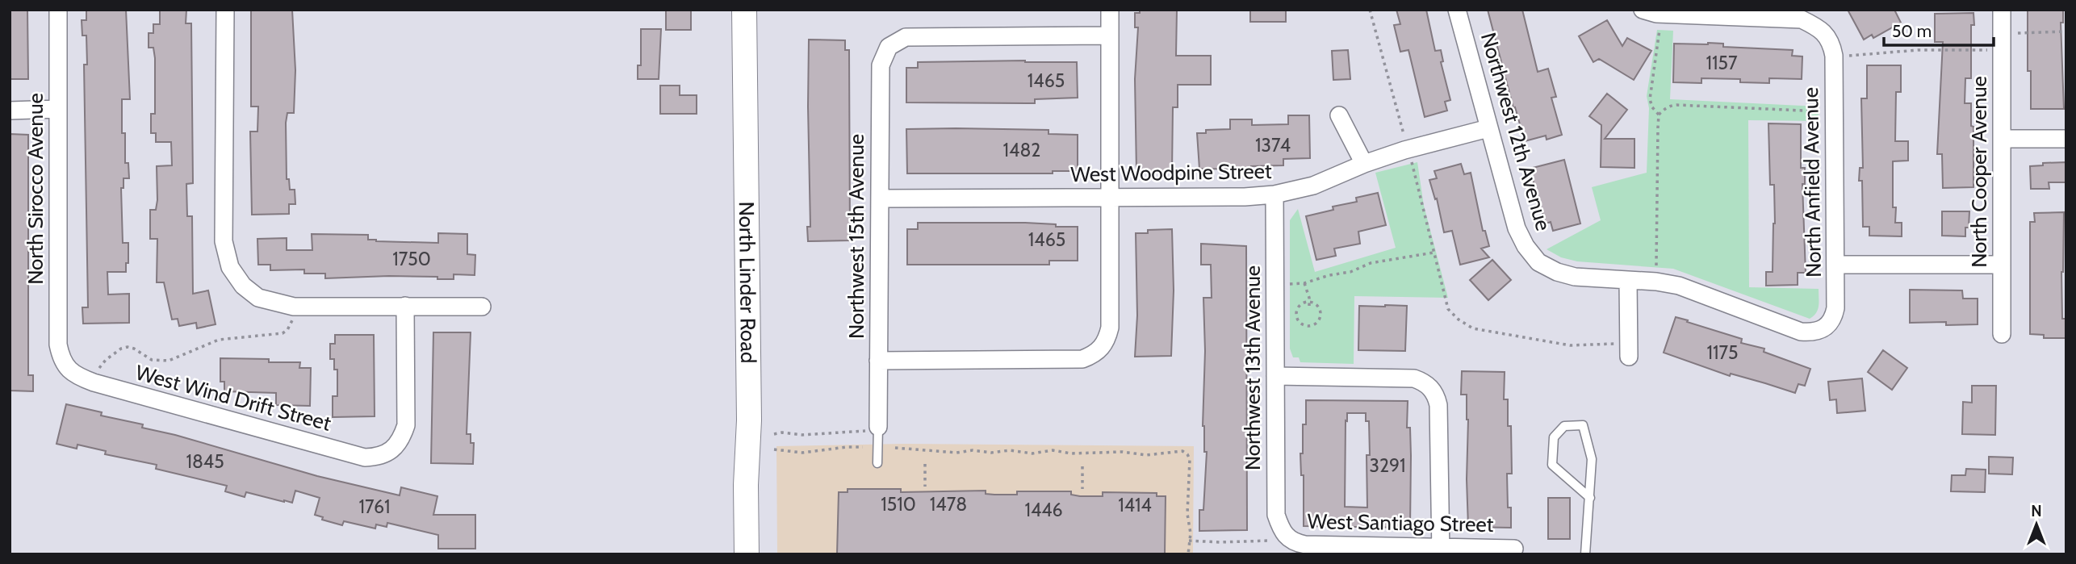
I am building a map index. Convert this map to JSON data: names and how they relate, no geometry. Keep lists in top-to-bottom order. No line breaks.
{"streets":{"main road":["North Linder Road"],"street":["Northwest 12th Avenue","North Cooper Avenue","West Woodpine Street","North Anfield Avenue","North Sirocco Avenue","Northwest 15th Avenue","Northwest 13th Avenue","West Wind Drift Street","West Santiago Street"]},"crossings":[["Northwest 12th Avenue","West Woodpine Street"],["West Woodpine Street","Northwest 15th Avenue"],["West Woodpine Street","Northwest 13th Avenue"],["North Sirocco Avenue","West Wind Drift Street"],["Northwest 13th Avenue","West Santiago Street"]],"house_numbers":["1157","1465","1374","1482","1465","1750","1175","1845","3291","1510","1478","1414","1761","1446"],"scale_bar":"50 m","north":"top"}
